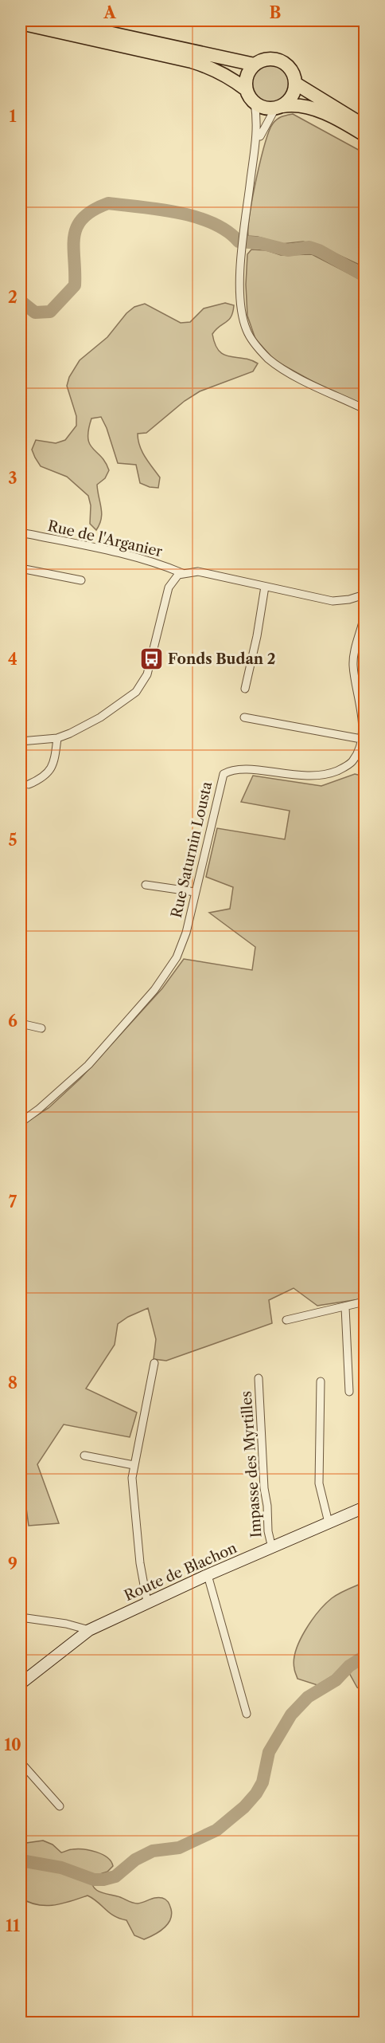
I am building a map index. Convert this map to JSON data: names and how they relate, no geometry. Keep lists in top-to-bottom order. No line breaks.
{"streets":{"street":["Rue de l'Arganier","Rue Saturnin Lousta","Impasse des Myrtilles","Route de Blachon"]},"crossings":[["Impasse des Myrtilles","Route de Blachon"]],"places":{"bus stop":["Fonds Budan 2"]},"grid":{"columns":["A","B"],"rows":["1","2","3","4","5","6","7","8","9","10","11"]}}
